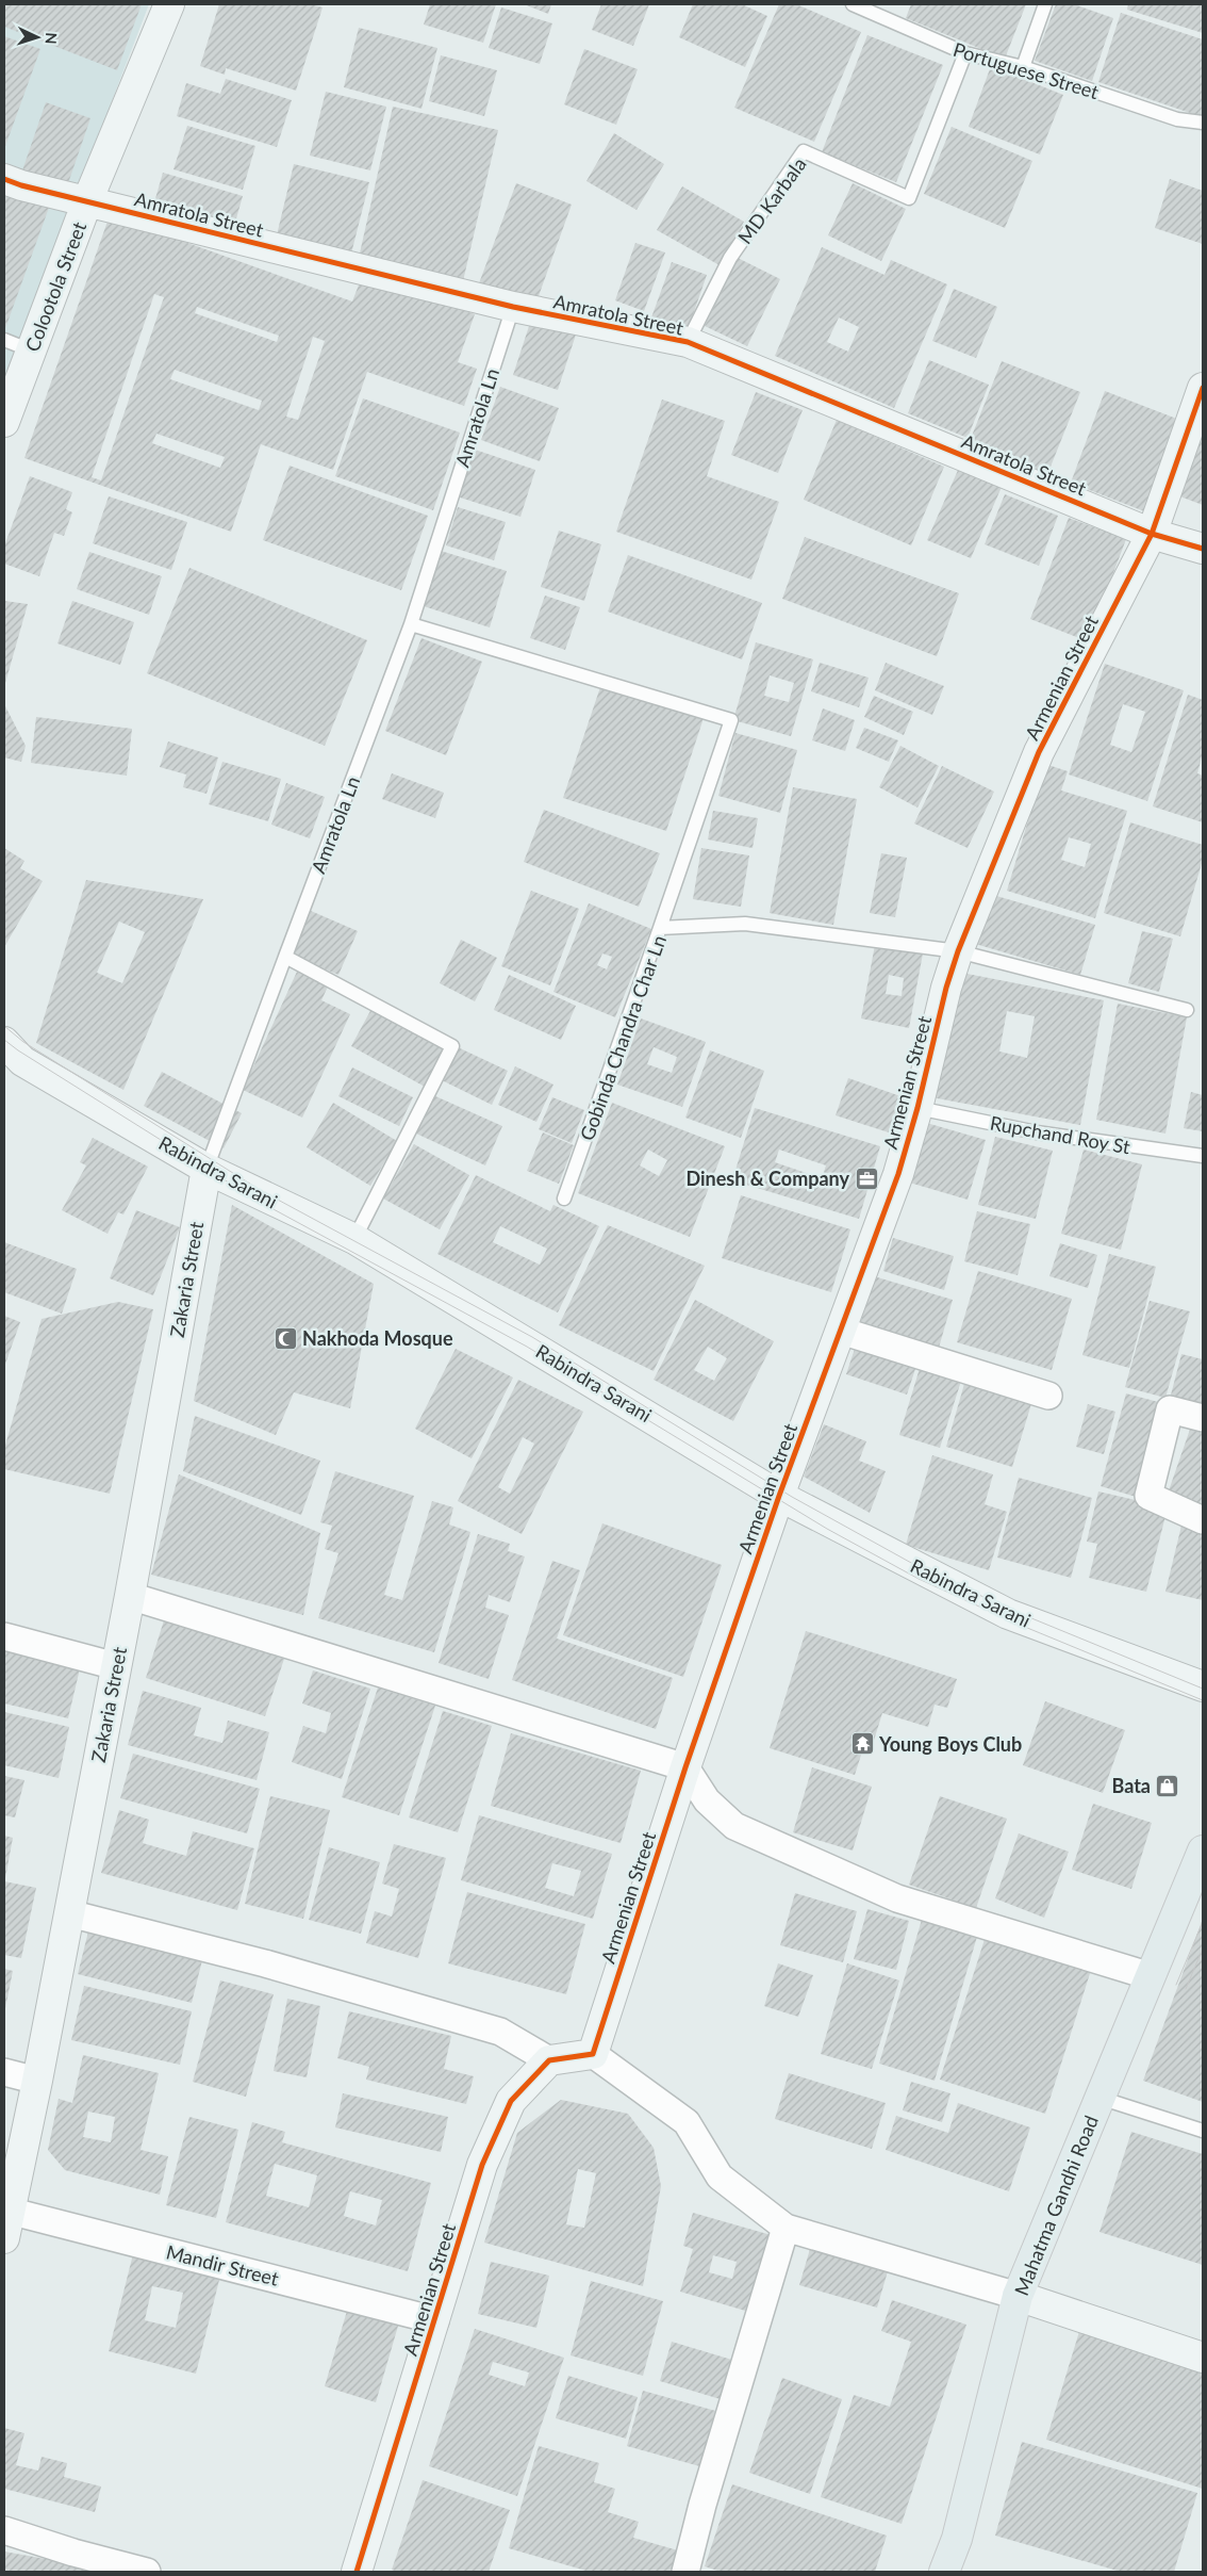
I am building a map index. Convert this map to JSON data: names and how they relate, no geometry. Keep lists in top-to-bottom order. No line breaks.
{"streets":{"main road":["Mahatma Gandhi Road"],"street":["Amratola Street","Colootola Street","Armenian Street","Rabindra Sarani","Zakaria Street","Mandir Street"],"lane":["Portuguese Street","MD Karbala","Amratola Ln","Gobinda Chandra Char Ln","Rupchand Roy St"]},"crossings":[["Portuguese Street","MD Karbala"],["MD Karbala","Amratola Street"],["Amratola Street","Colootola Street"],["Amratola Street","Amratola Ln"],["Amratola Street","Armenian Street"],["Amratola Ln","Rabindra Sarani"],["Amratola Ln","Zakaria Street"],["Armenian Street","Gobinda Chandra Char Ln"],["Armenian Street","Rupchand Roy St"],["Armenian Street","Rabindra Sarani"],["Armenian Street","Mandir Street"],["Rabindra Sarani","Zakaria Street"],["Zakaria Street","Mandir Street"]],"places":{"office":["Dinesh & Company"],"mosque":["Nakhoda Mosque"],"temple":["Young Boys Club"],"shop":["Bata"]},"north":"right"}
